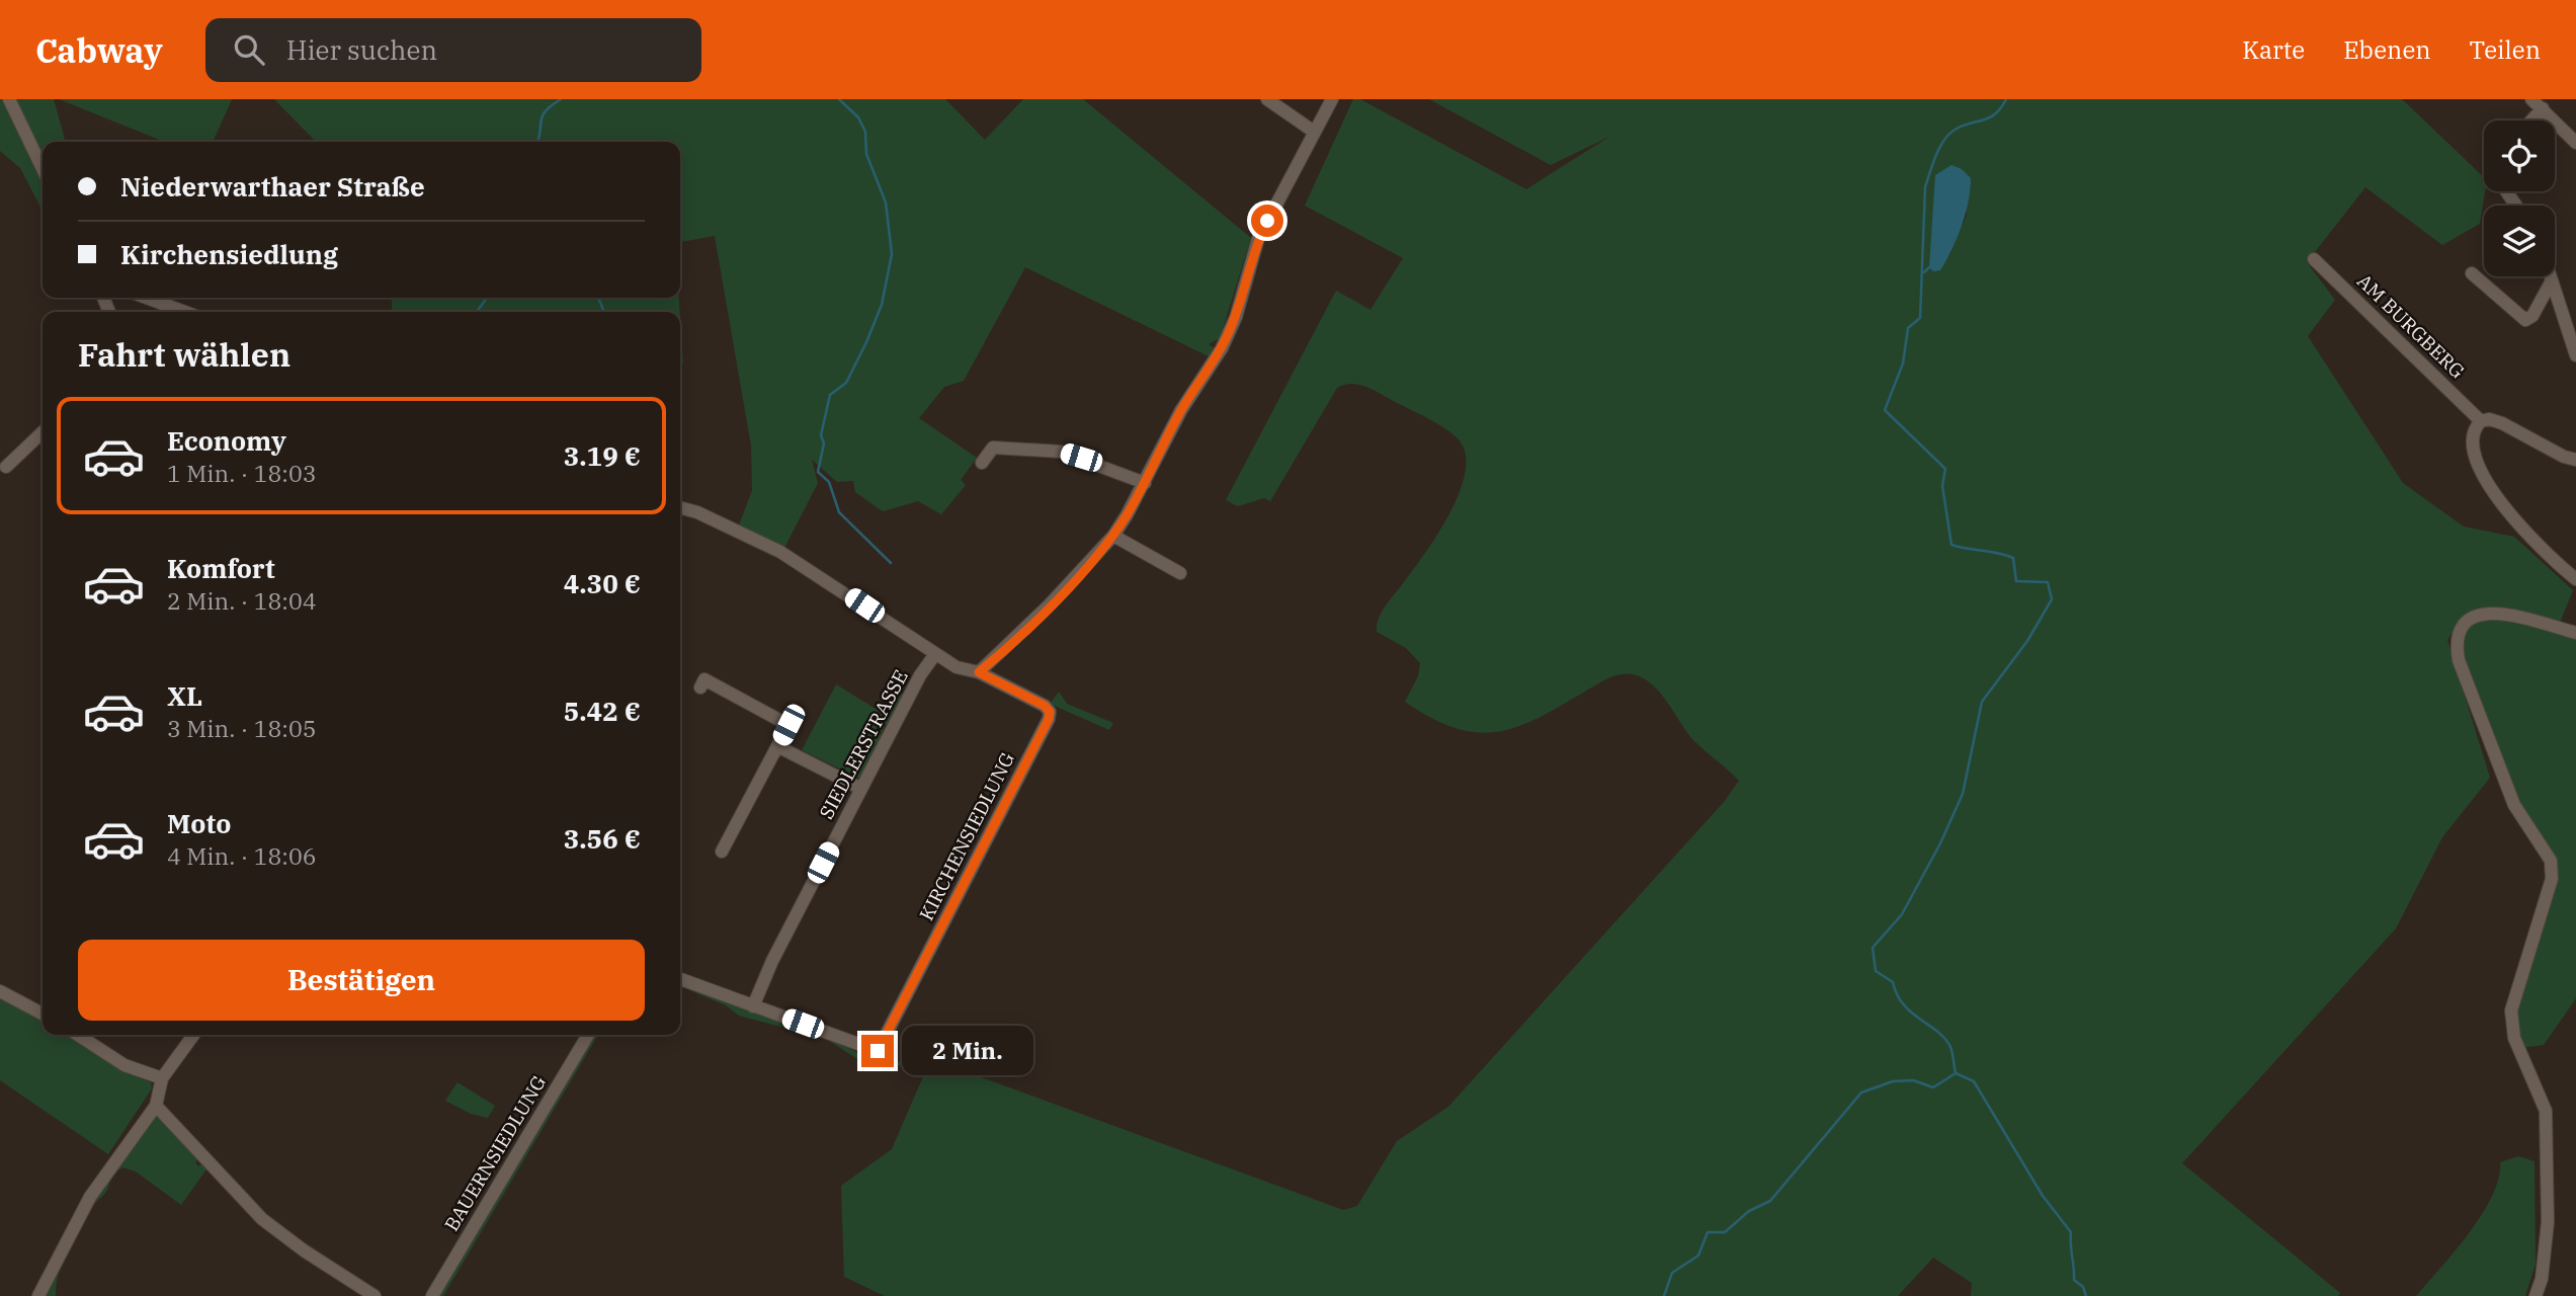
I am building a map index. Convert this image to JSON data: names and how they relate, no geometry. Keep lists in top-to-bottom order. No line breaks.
{"streets":{"street":["AM BURGBERG","SIEDLERSTRASSE","KIRCHENSIEDLUNG","BAUERNSIEDLUNG"]},"crossings":[["SIEDLERSTRASSE","KIRCHENSIEDLUNG"]],"page":{"header":"Cabway","search":"Hier suchen","nav":["Karte","Ebenen","Teilen"],"banner":["Niederwarthaer Straße","Kirchensiedlung"],"heading":"Fahrt wählen","list":[{"name":"Economy","note":"1 Min. · 18:03","value":"3.19 €"},{"name":"Komfort","note":"2 Min. · 18:04","value":"4.30 €"},{"name":"XL","note":"3 Min. · 18:05","value":"5.42 €"},{"name":"Moto","note":"4 Min. · 18:06","value":"3.56 €"}],"buttons":"Bestätigen","bubble":"2 Min."}}
